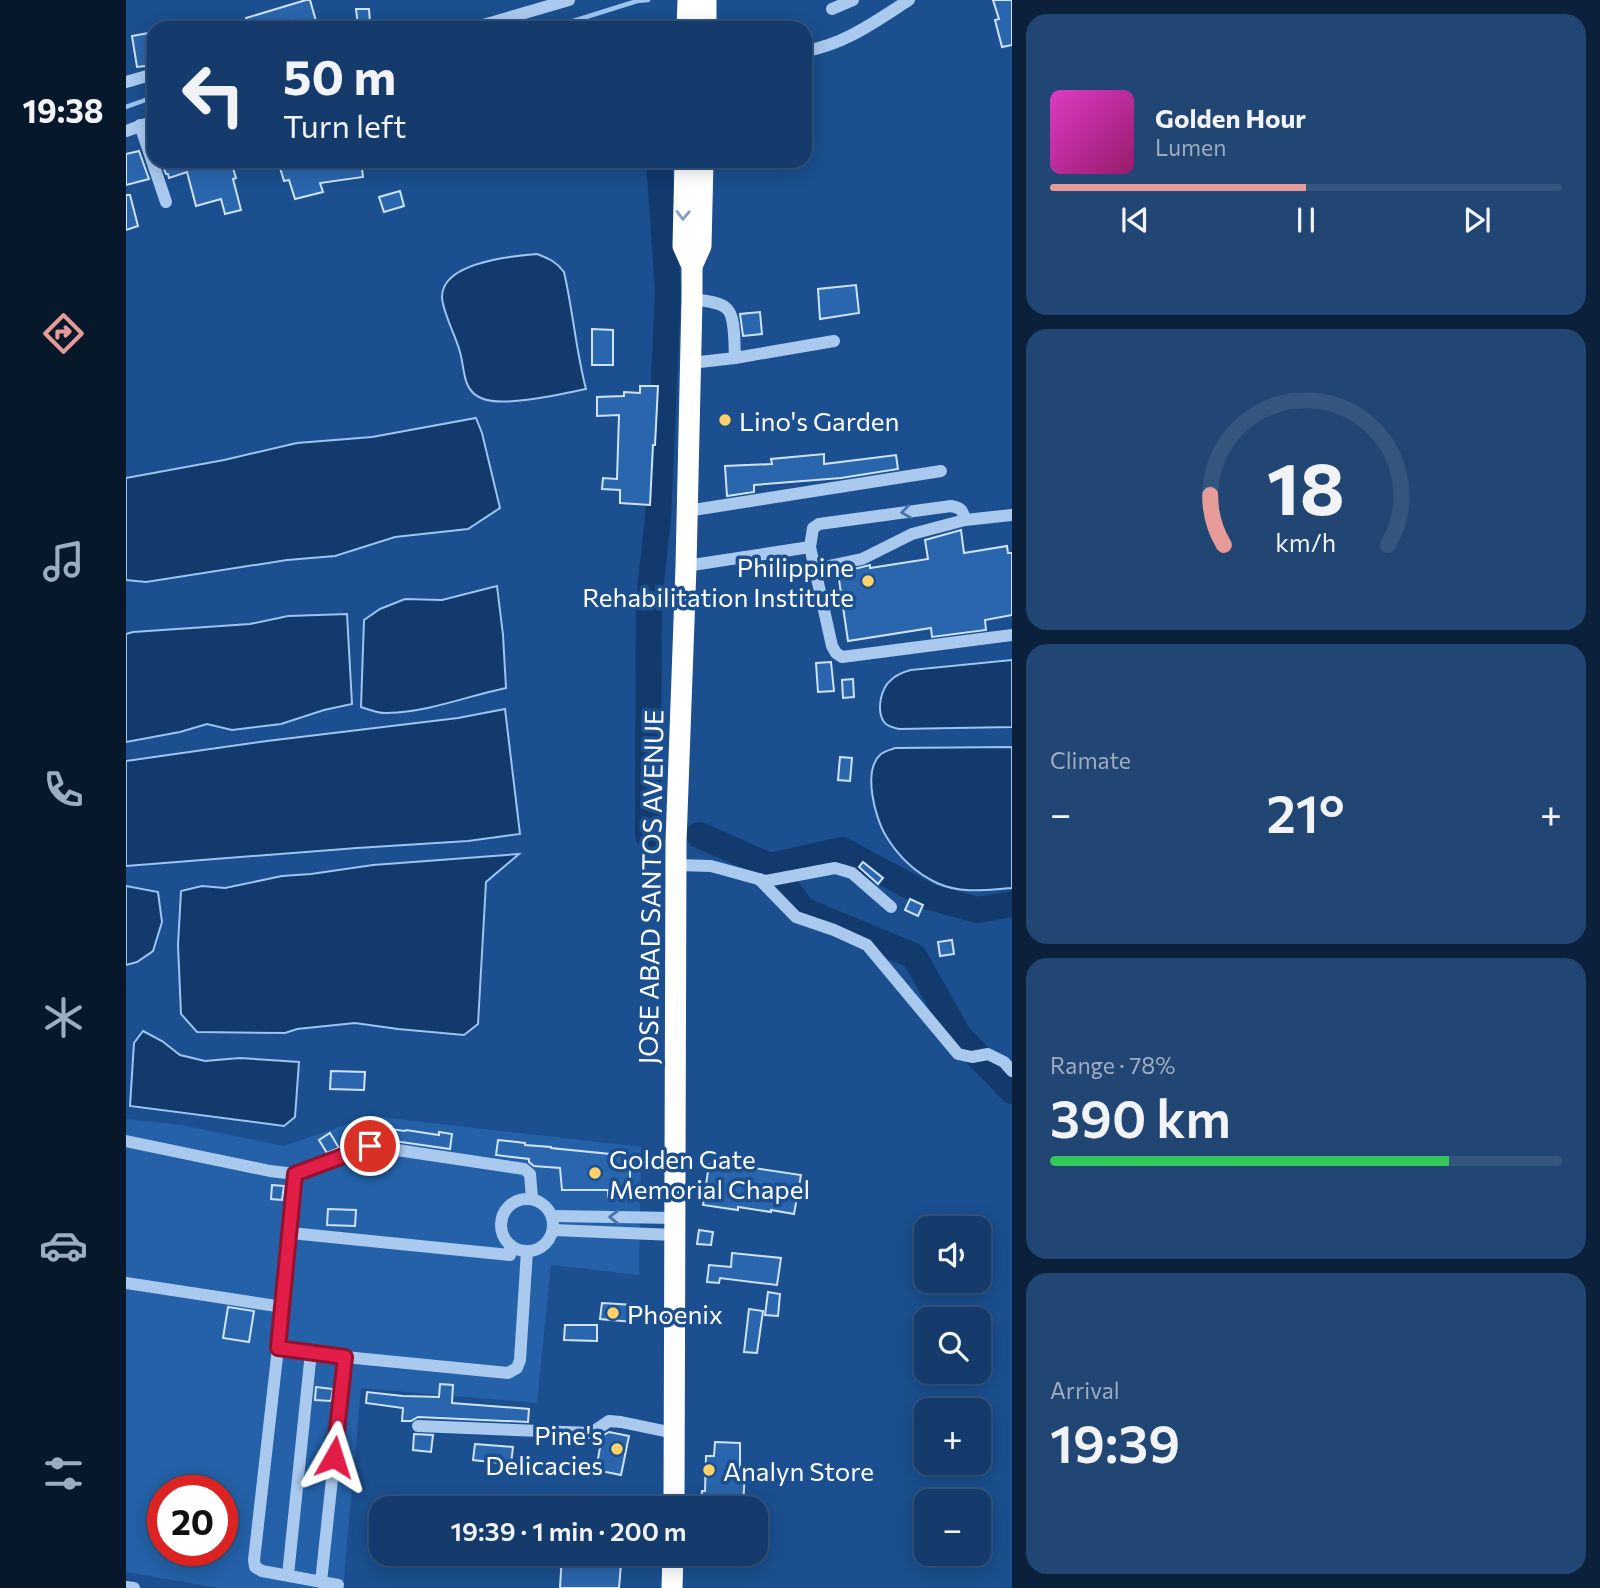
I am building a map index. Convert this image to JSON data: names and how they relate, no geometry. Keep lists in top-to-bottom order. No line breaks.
{"streets":{"highway":["JOSE ABAD SANTOS AVENUE"]},"places":["Lino's Garden","Philippine Rehabilitation Institute","Golden Gate Memorial Chapel","Phoenix","Pine's Delicacies","Analyn Store"],"page":{"tabs":"19:38","turn":["50 m","Turn left"],"song":["Golden Hour","Lumen"],"tile":["Climate",["Range · 78%","390 km"],["Arrival","19:39"]],"heat":["−","21°","+"],"map_buttons":["+","−"],"limit":"20","trip":"19:39 · 1 min · 200 m","gauge":["18","km/h"]}}
